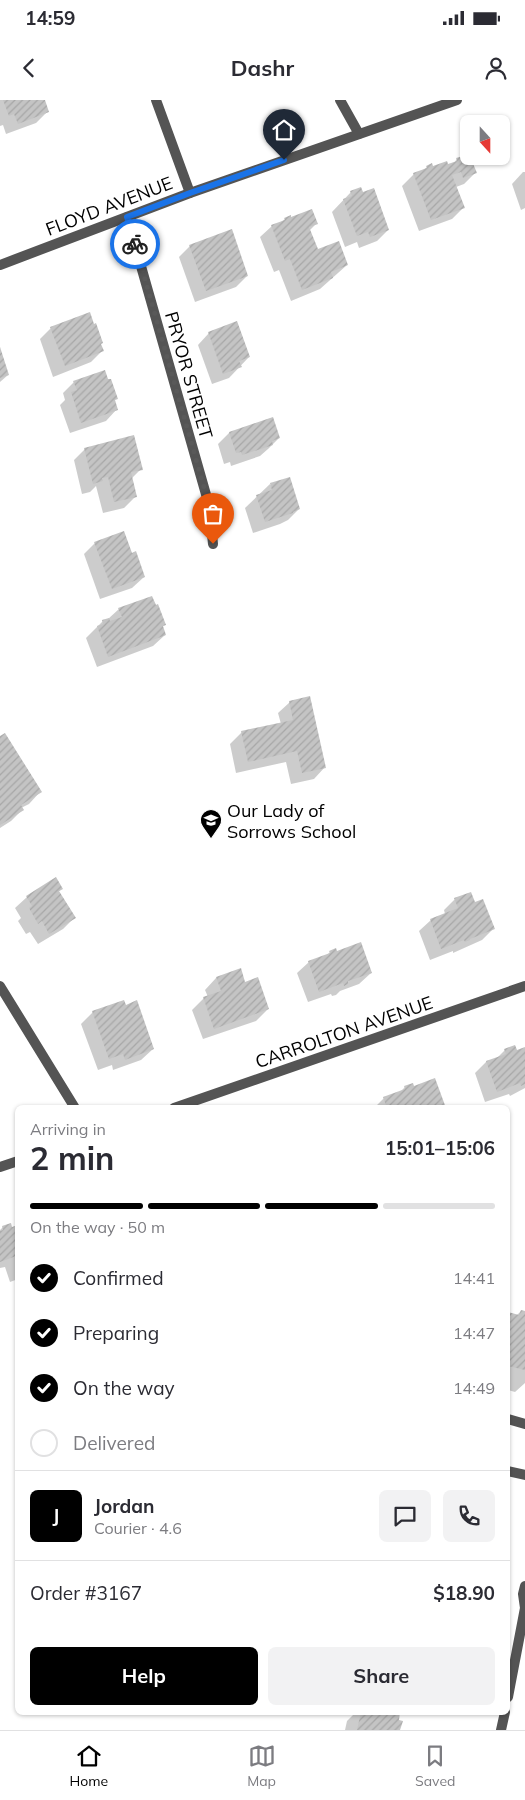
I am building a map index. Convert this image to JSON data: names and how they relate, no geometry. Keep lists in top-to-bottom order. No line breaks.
{"streets":{"street":["FLOYD AVENUE","PRYOR STREET","CARROLTON AVENUE"]},"crossings":[["FLOYD AVENUE","PRYOR STREET"]],"places":{"school or university":["Our Lady of Sorrows School"]},"north":"bottom","page":{"status":"14:59","header":"Dashr","heading":["2 min","Arriving in","15:01–15:06"],"panel":["Jordan","Courier · 4.6","Order #3167","$18.90"],"bar":"On the way · 50 m","list":[["Confirmed","14:41"],["Preparing","14:47"],["On the way","14:49"],"Delivered"],"round":"J","buttons":["Help","Share"],"tabs":["Home","Map","Saved"]}}
